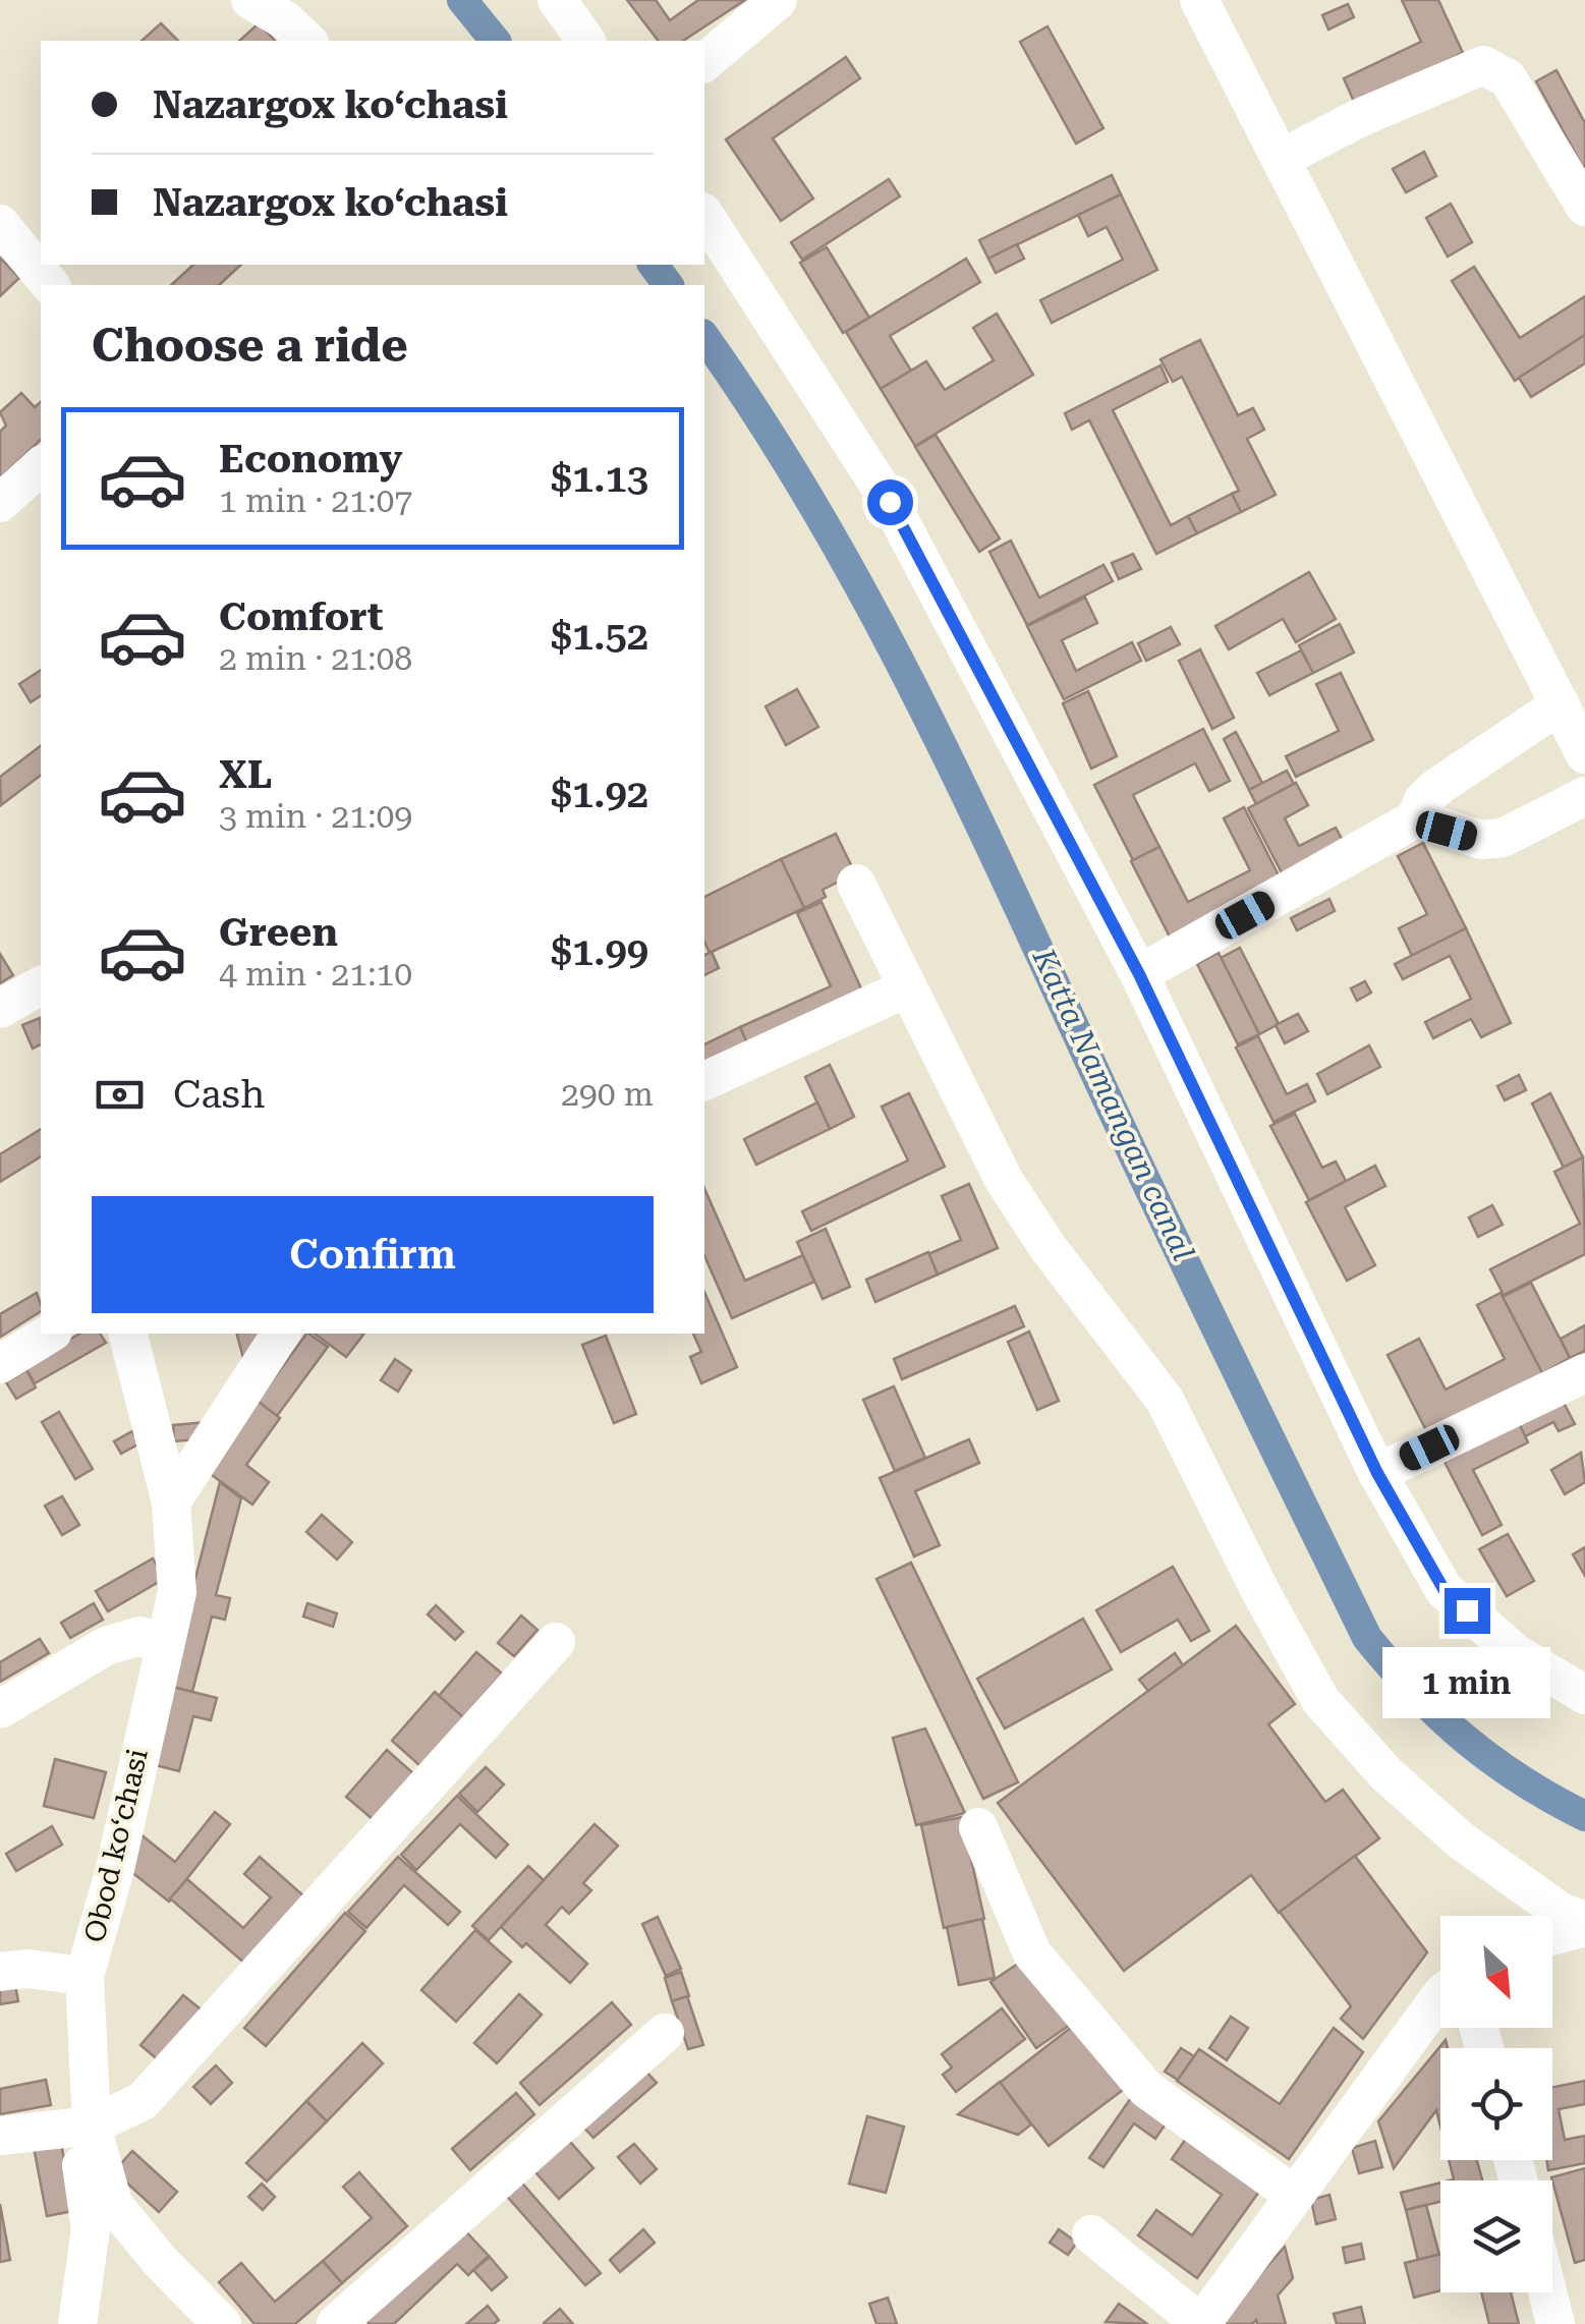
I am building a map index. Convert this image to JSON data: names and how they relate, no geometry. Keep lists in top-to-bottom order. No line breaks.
{"streets":{"street":["Obod koʻchasi"]},"water":["Katta Namangan canal"],"north":"bottom right","page":{"banner":["Nazargox koʻchasi","Nazargox koʻchasi"],"heading":"Choose a ride","list":[{"name":"Economy","note":"1 min · 21:07","value":"$1.13"},{"name":"Comfort","note":"2 min · 21:08","value":"$1.52"},{"name":"XL","note":"3 min · 21:09","value":"$1.92"},{"name":"Green","note":"4 min · 21:10","value":"$1.99"}],"pay":["Cash","290 m"],"buttons":"Confirm","bubble":"1 min"}}
